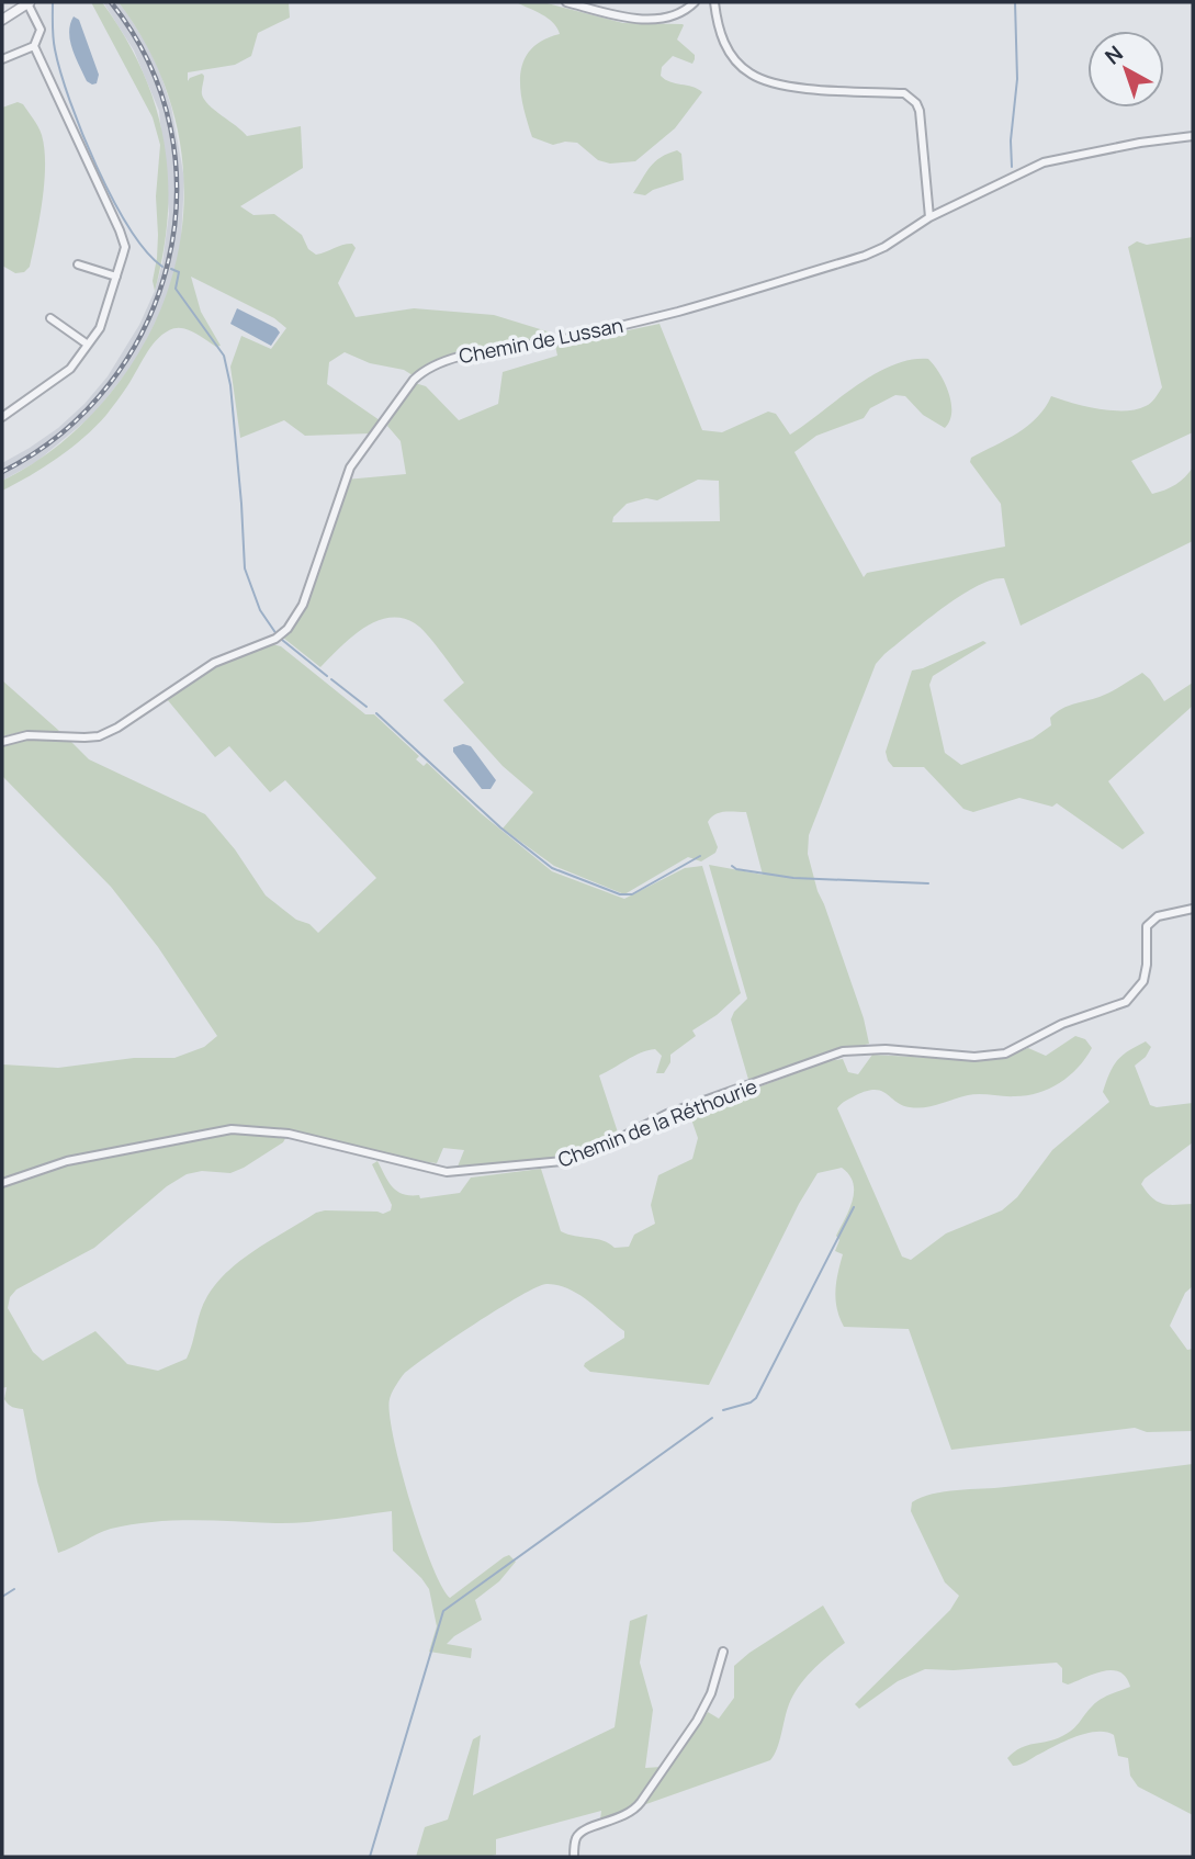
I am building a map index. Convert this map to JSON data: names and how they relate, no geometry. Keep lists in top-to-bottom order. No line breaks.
{"streets":{"street":["Chemin de Lussan","Chemin de la Réthourie"]},"north":"top left"}
